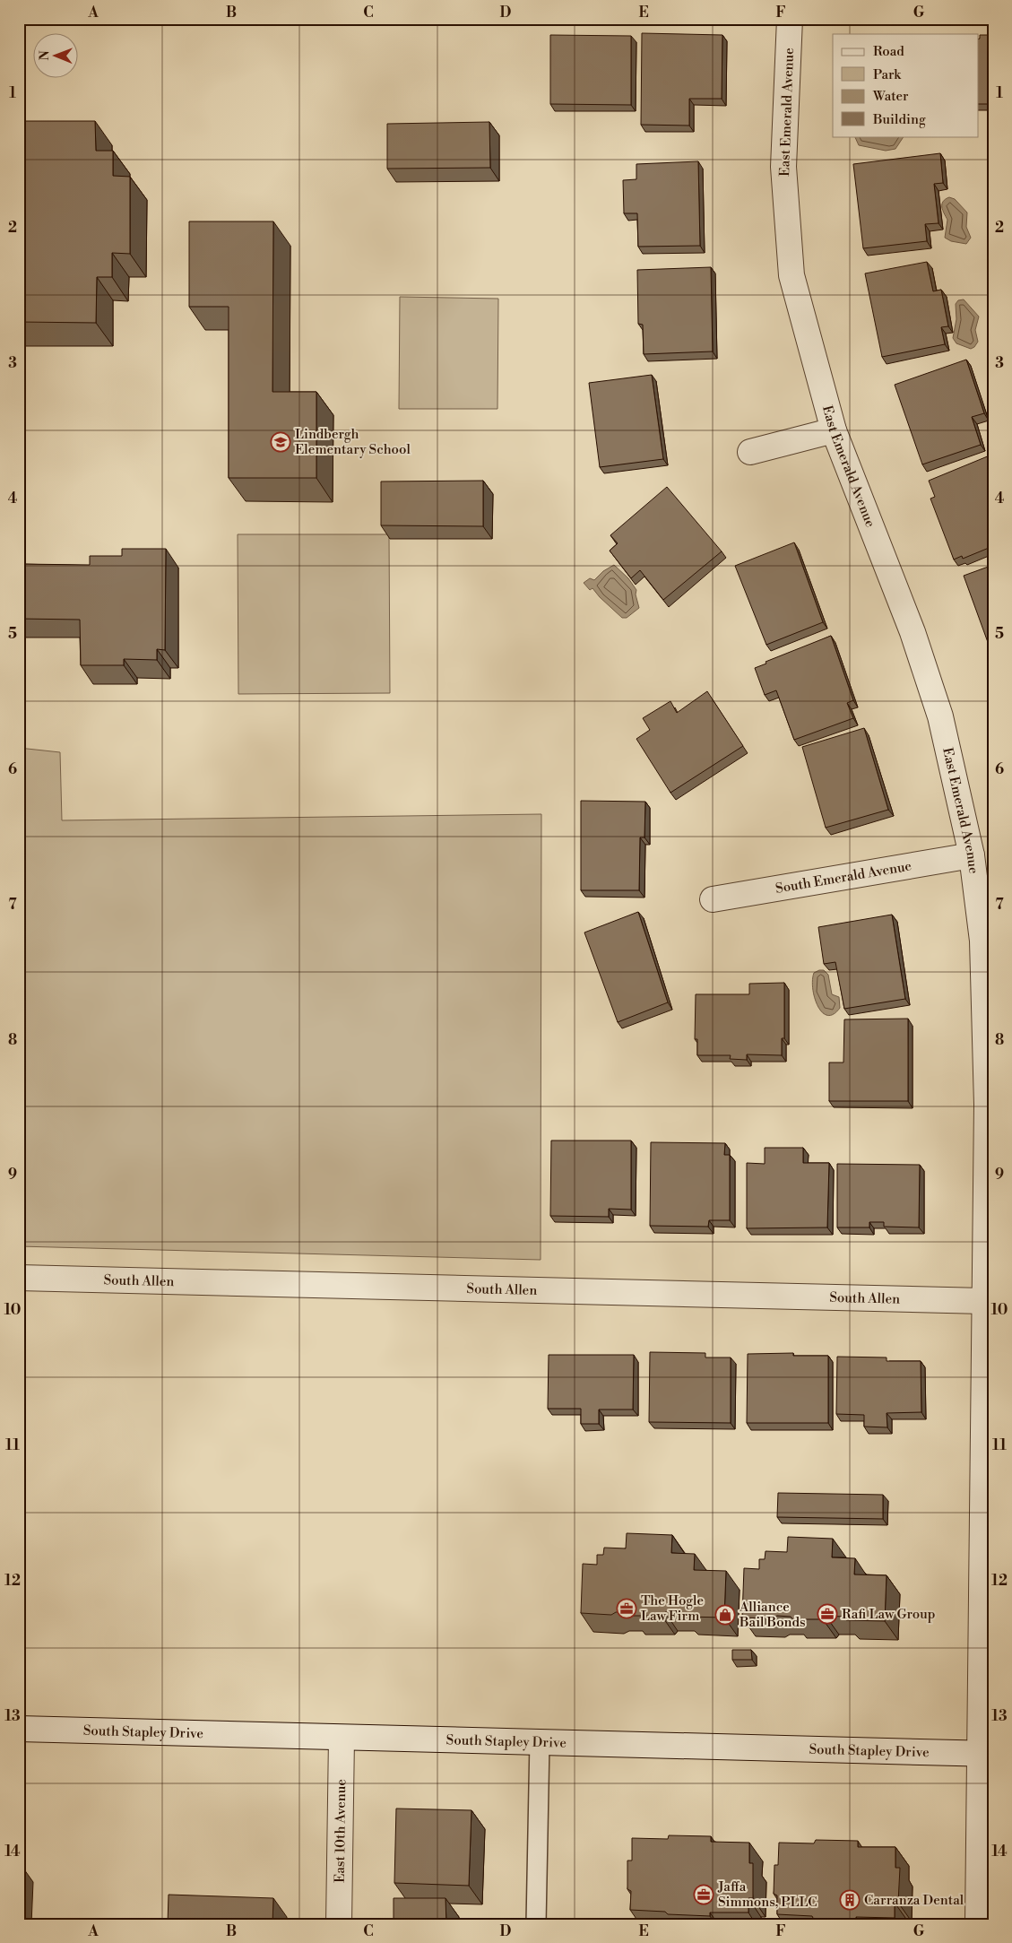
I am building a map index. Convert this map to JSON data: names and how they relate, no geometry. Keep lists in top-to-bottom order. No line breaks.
{"streets":{"street":["East Emerald Avenue","South Emerald Avenue","South Allen","South Stapley Drive","East 10th Avenue"]},"crossings":[["East Emerald Avenue","South Emerald Avenue"],["East Emerald Avenue","South Allen"],["East Emerald Avenue","South Stapley Drive"],["South Stapley Drive","East 10th Avenue"]],"places":{"school or university":["Lindbergh Elementary School"],"office":["The Hogle Law Firm","Rafi Law Group","Jaffa Simmons, PLLC"],"shop":["Alliance Bail Bonds"],"building":["Carranza Dental"]},"legend":["Road","Park","Water","Building"],"north":"left","grid":{"columns":["A","B","C","D","E","F","G"],"rows":["1","2","3","4","5","6","7","8","9","10","11","12","13","14"]}}
